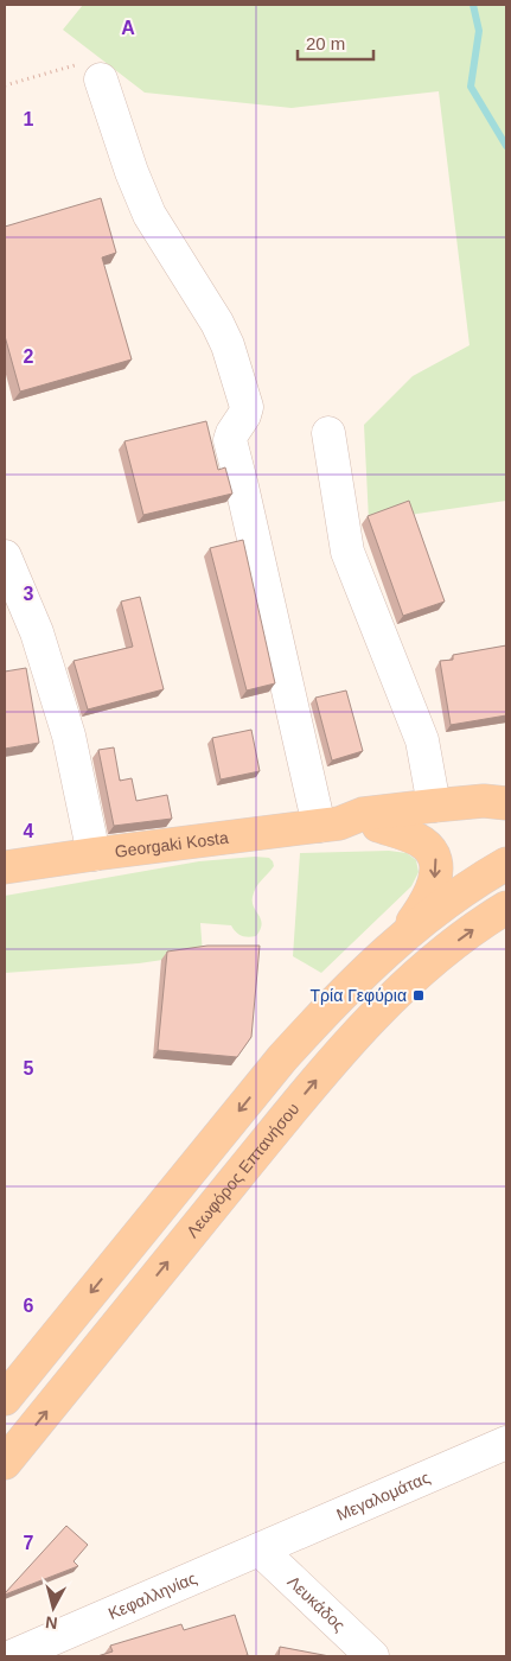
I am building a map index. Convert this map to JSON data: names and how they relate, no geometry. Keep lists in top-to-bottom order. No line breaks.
{"streets":{"main road":["Georgaki Kosta","Λεωφόρος Επτανήσου"],"street":["Μεγαλομάτας","Κεφαλληνίας","Λευκάδος"]},"crossings":[["Μεγαλομάτας","Κεφαλληνίας"],["Μεγαλομάτας","Λευκάδος"],["Κεφαλληνίας","Λευκάδος"]],"places":{"transit":["Τρία Γεφύρια"]},"scale_bar":"20 m","north":"bottom","grid":{"columns":["A"],"rows":["1","2","3","4","5","6","7"]}}
